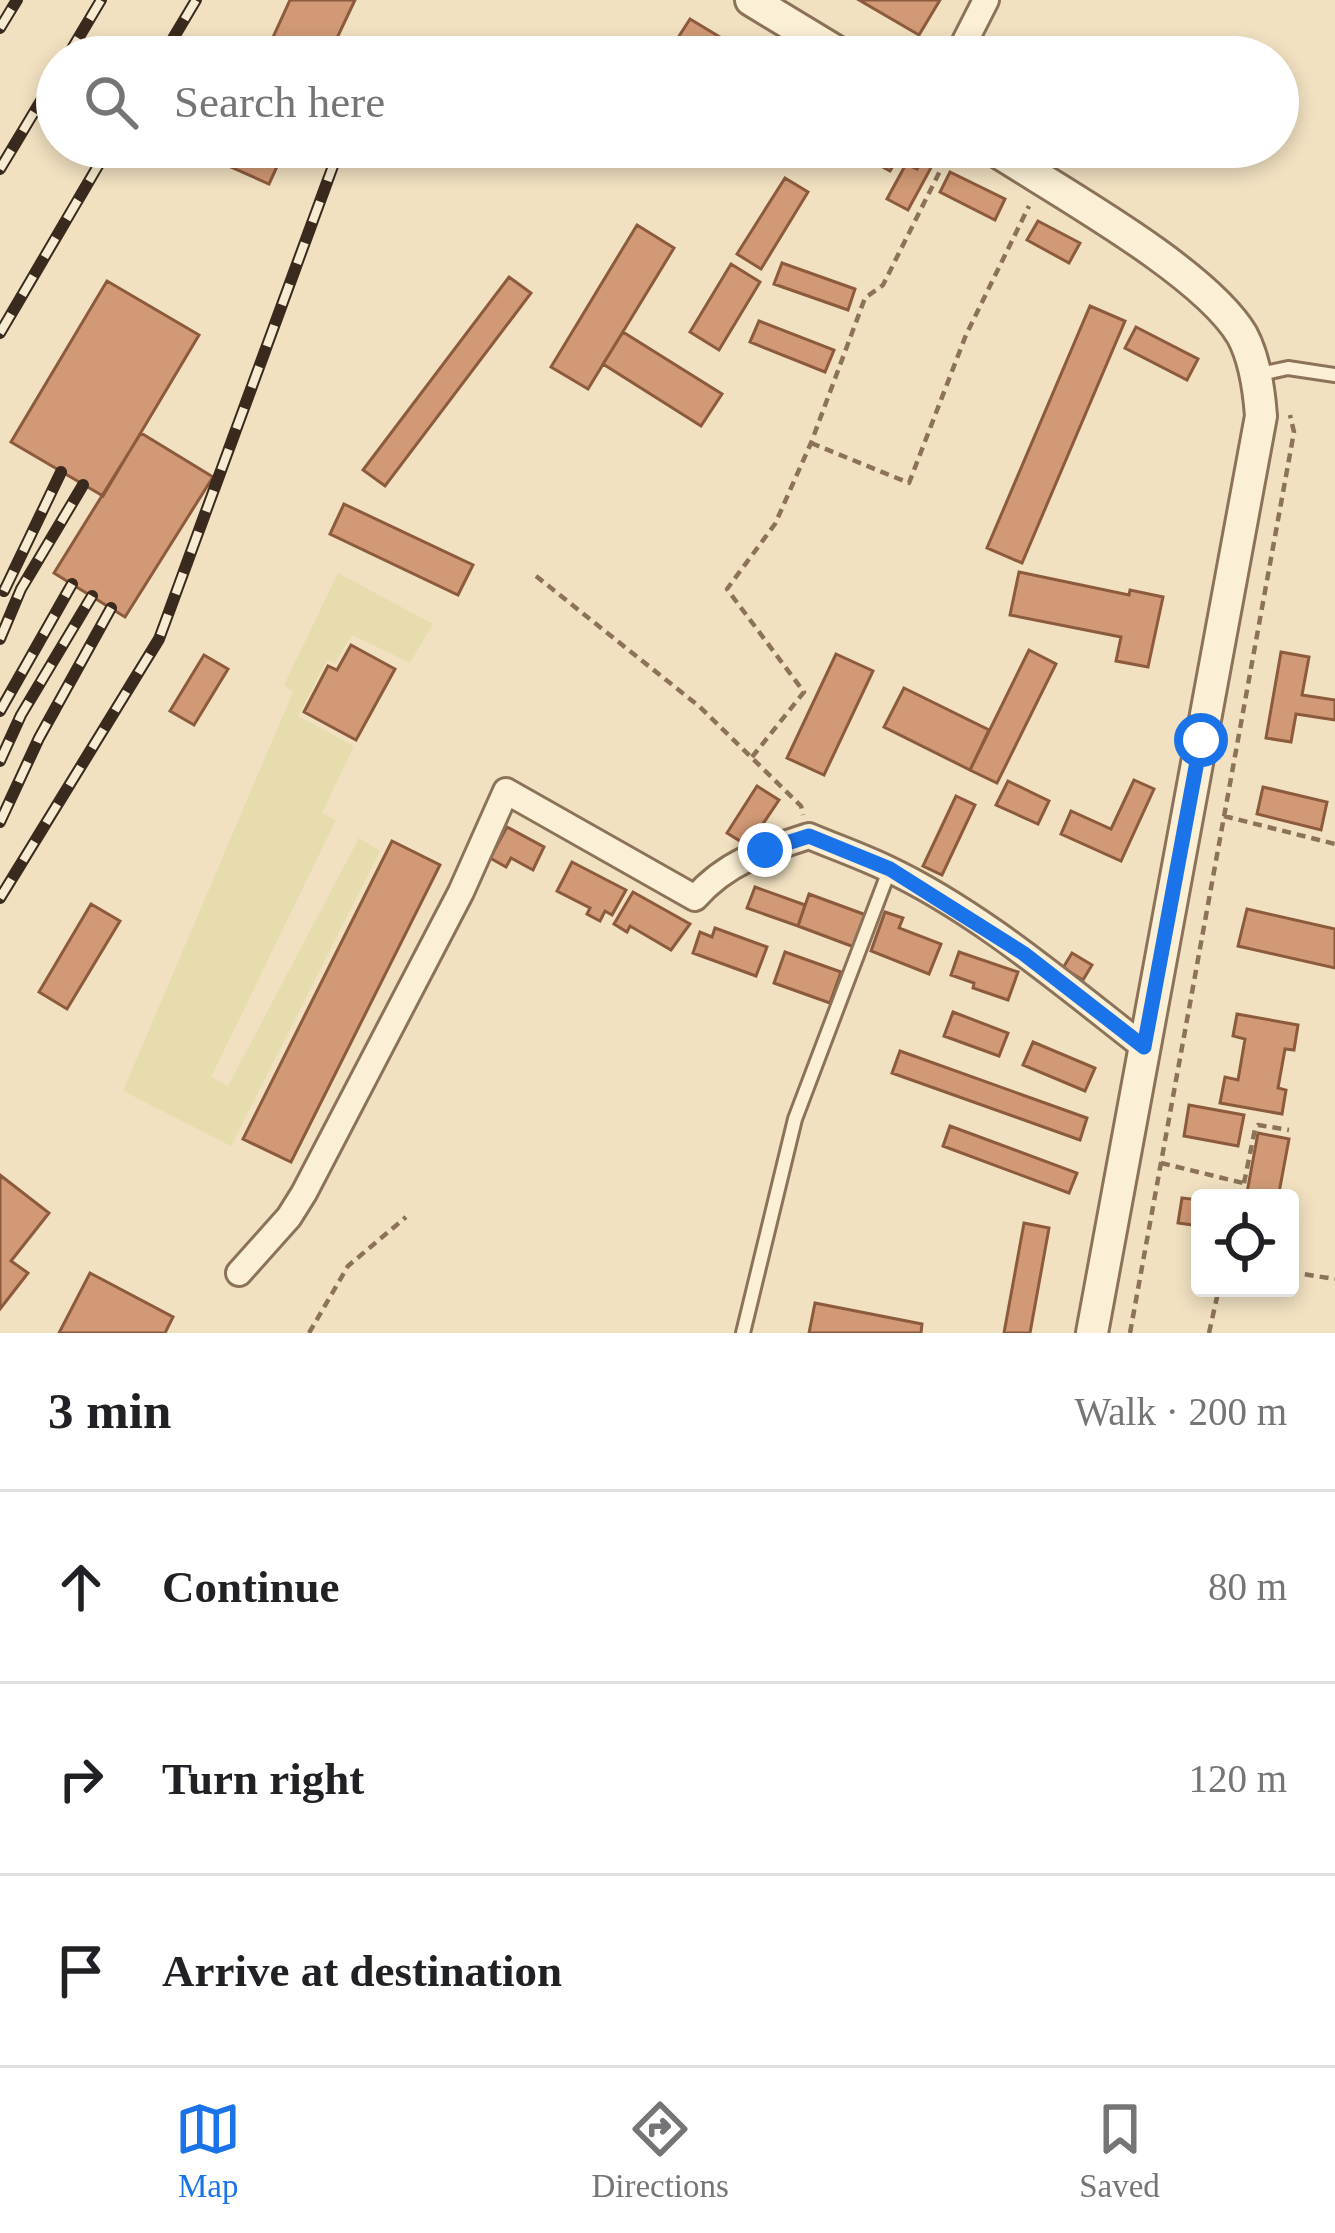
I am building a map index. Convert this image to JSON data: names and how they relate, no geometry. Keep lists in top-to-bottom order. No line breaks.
{"page":{"search":"Search here","heading":["3 min","Walk · 200 m"],"list":[["Continue","80 m"],["Turn right","120 m"],"Arrive at destination"],"nav":["Map","Directions","Saved"]}}
